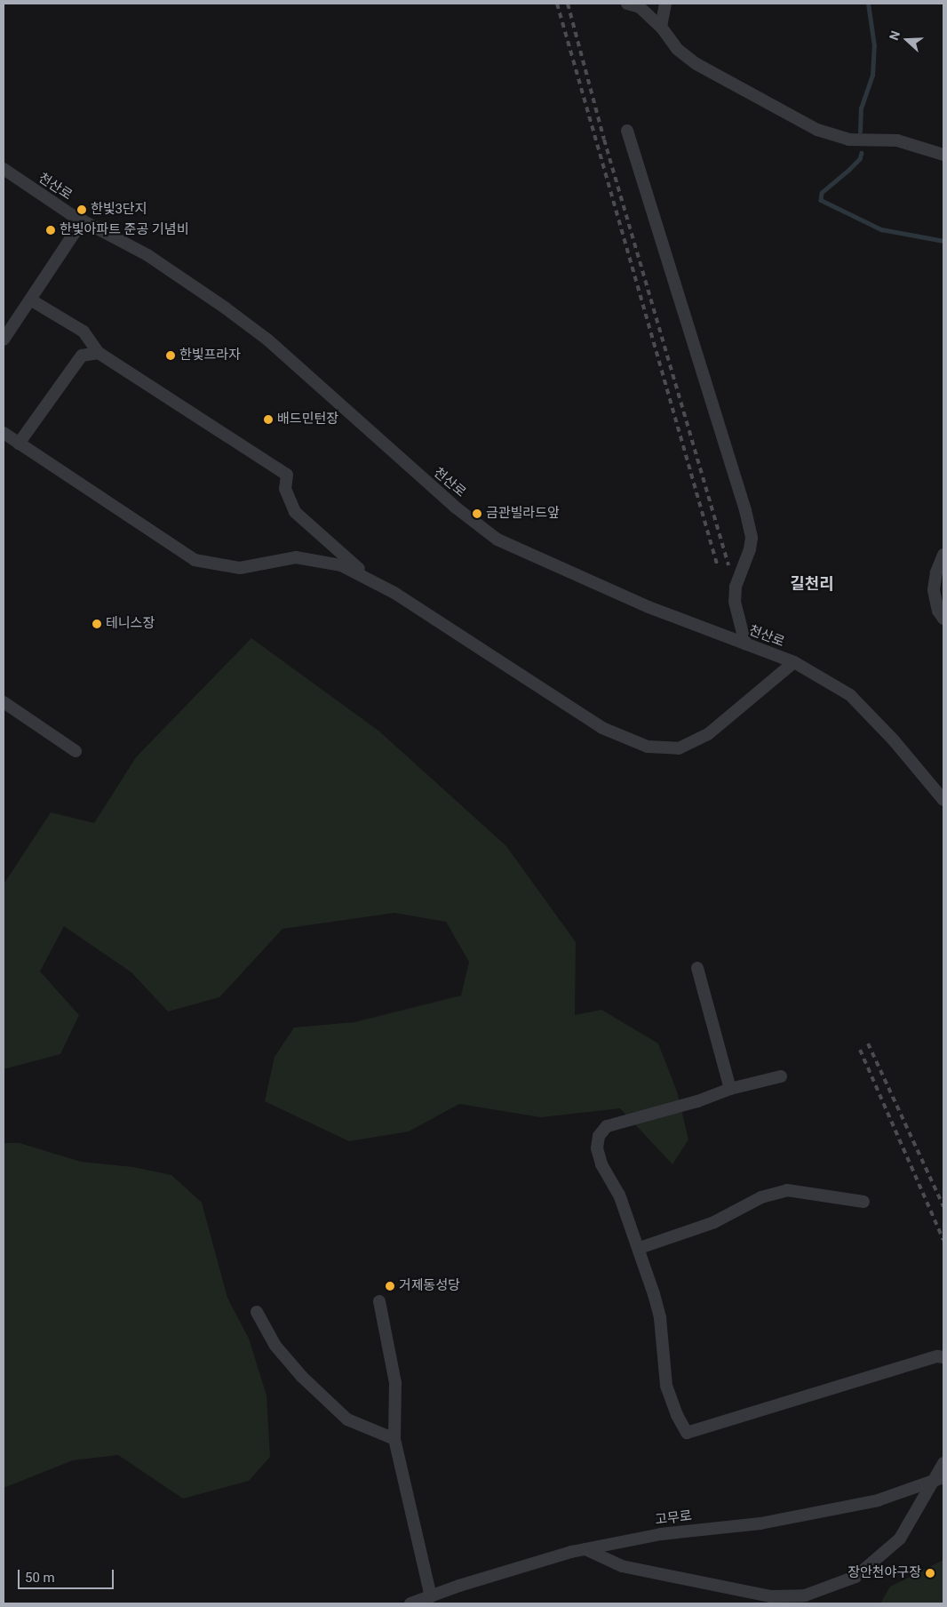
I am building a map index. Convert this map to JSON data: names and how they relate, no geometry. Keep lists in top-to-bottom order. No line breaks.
{"streets":{"street":["천산로","고무로"]},"districts":["길천리"],"places":["한빛3단지","한빛아파트 준공 기념비","한빛프라자","배드민턴장","금관빌라드앞","테니스장","거제동성당","장안천야구장"],"scale_bar":"50 m","north":"left"}
